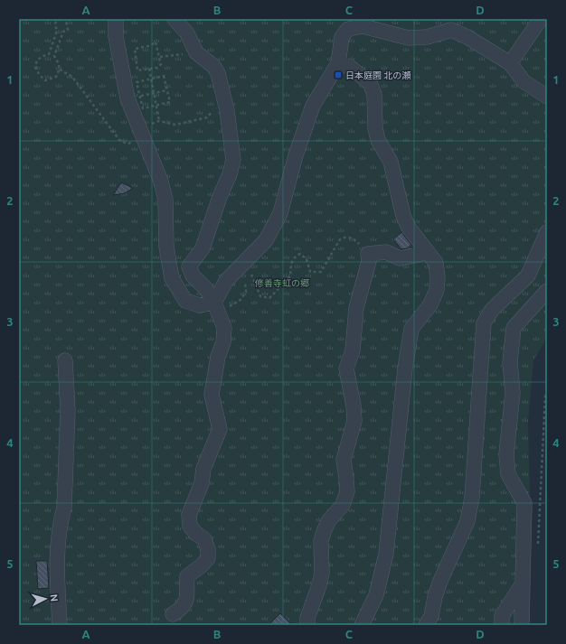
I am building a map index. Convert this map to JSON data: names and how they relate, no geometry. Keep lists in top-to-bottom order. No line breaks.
{"parks":["修善寺虹の郷"],"places":{"transit":["日本庭園 北の瀬"]},"north":"right","grid":{"columns":["A","B","C","D"],"rows":["1","2","3","4","5"]}}
